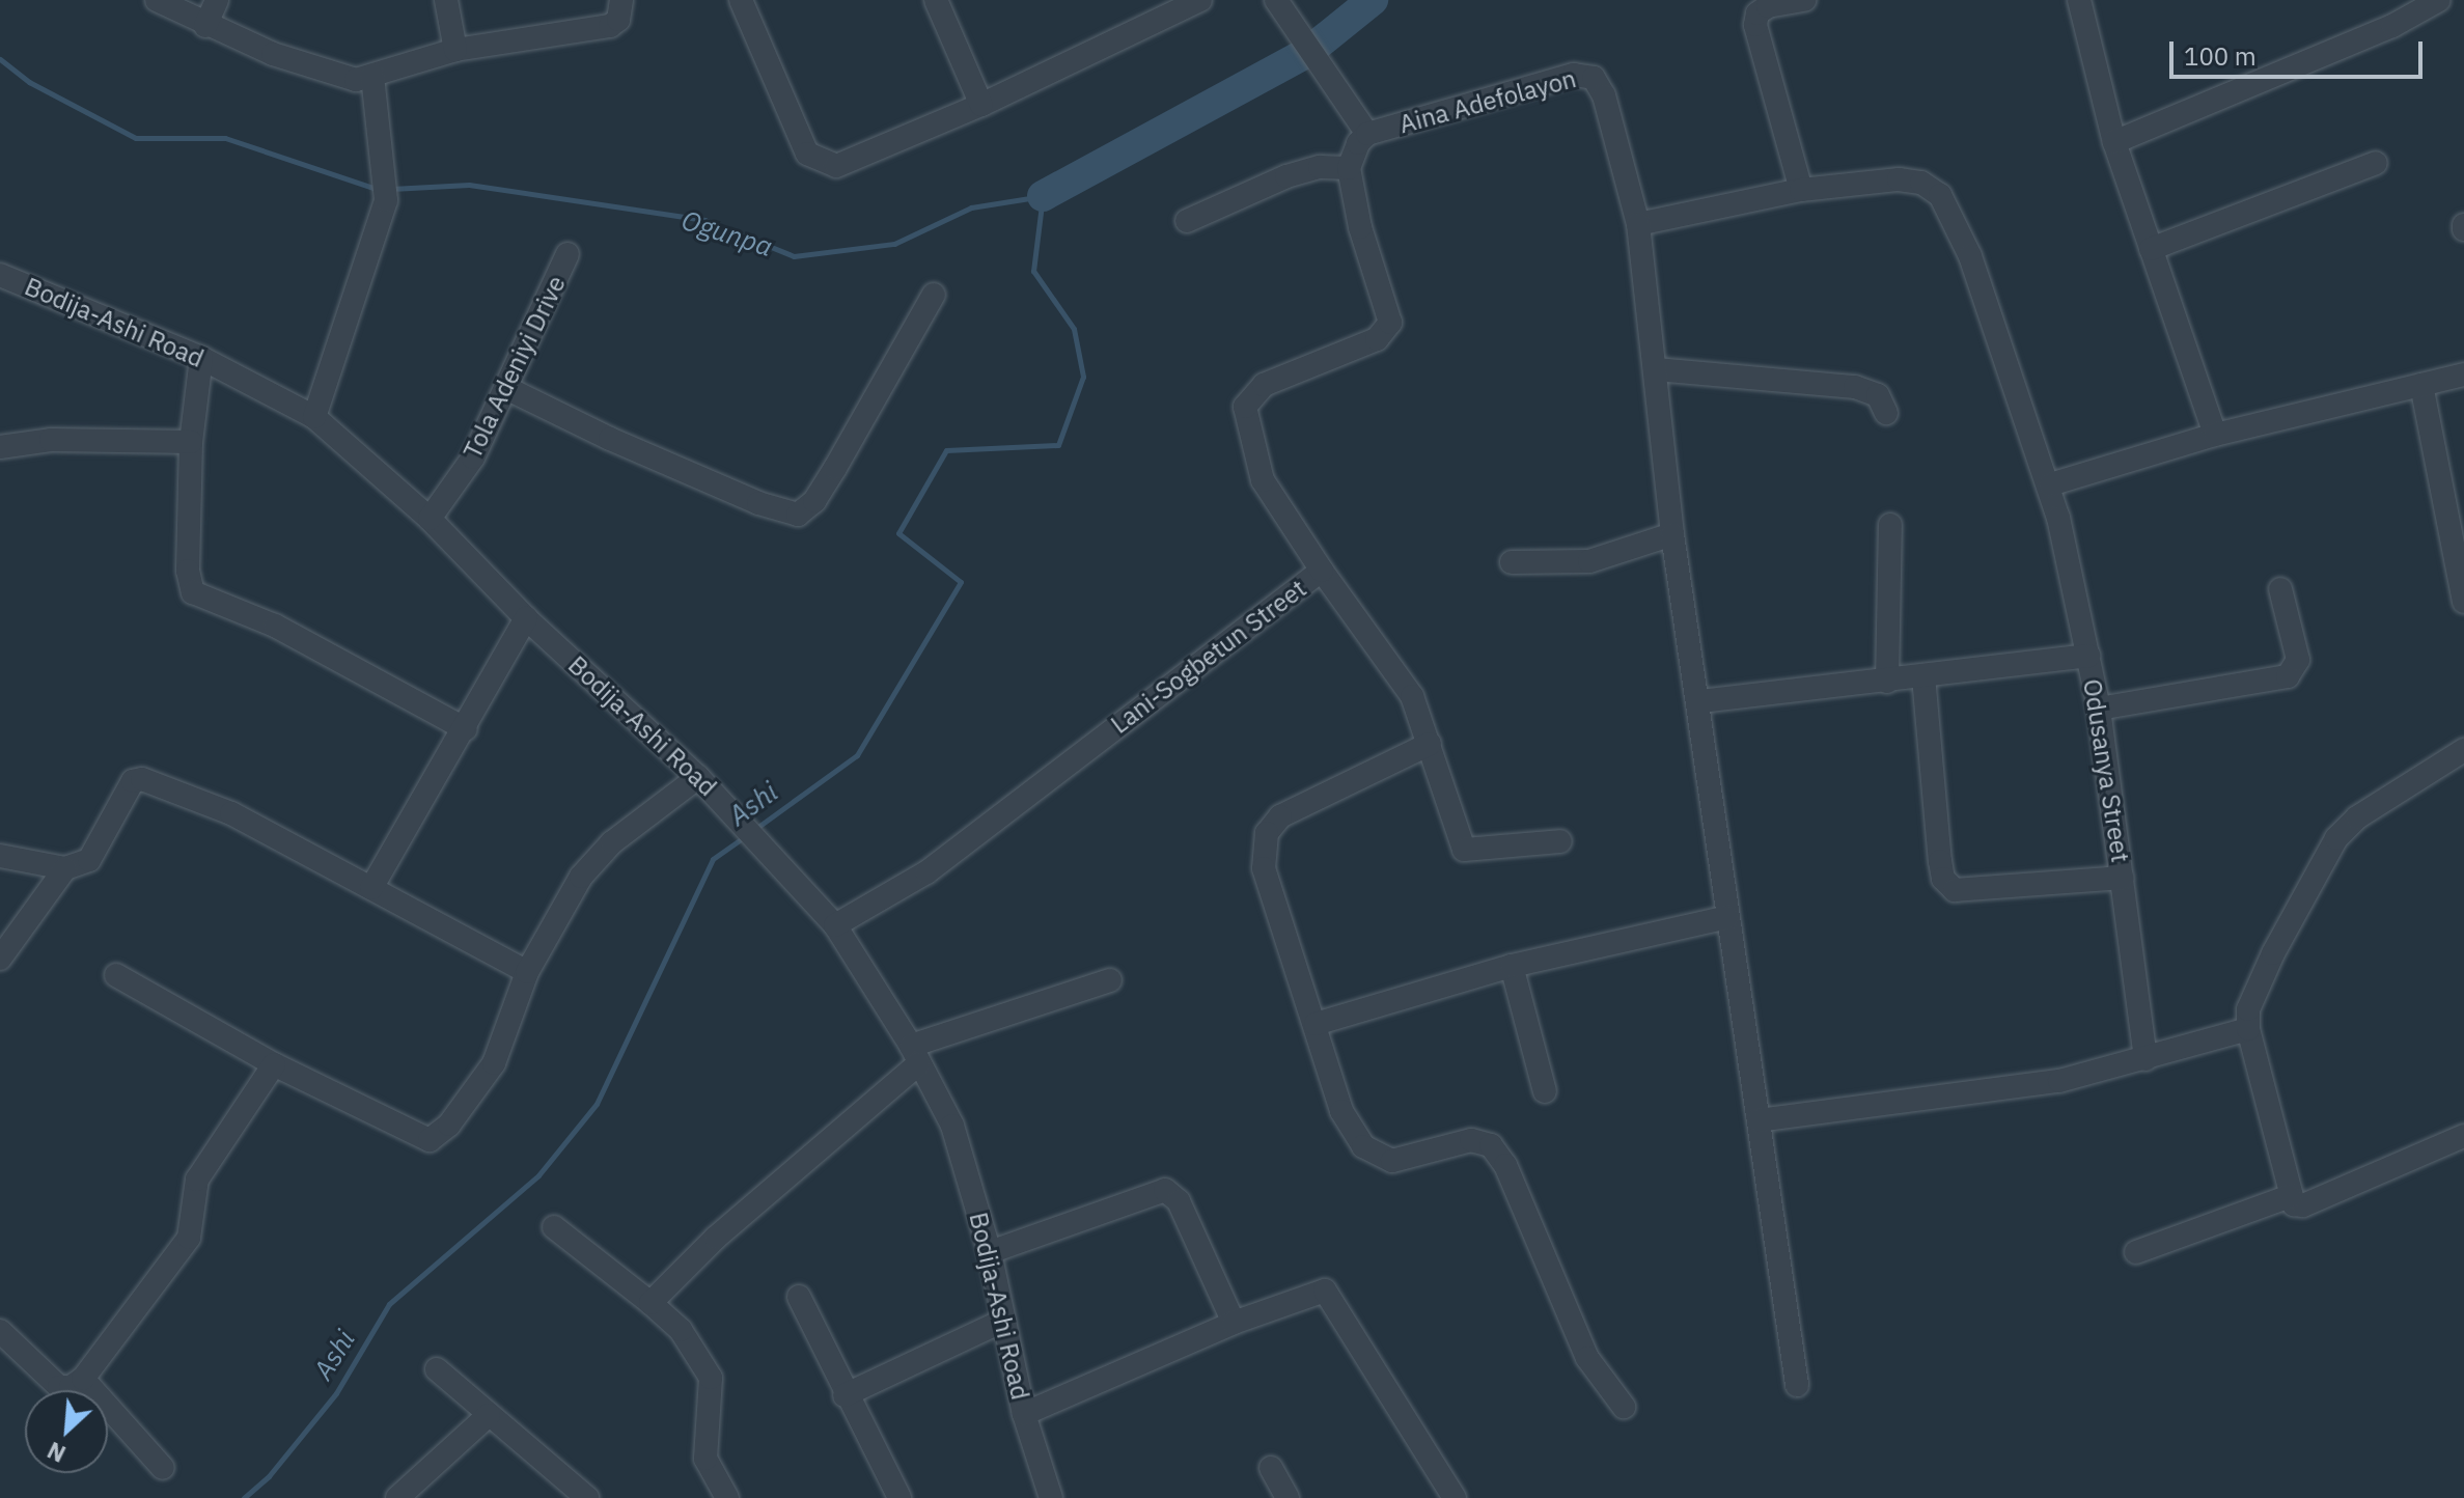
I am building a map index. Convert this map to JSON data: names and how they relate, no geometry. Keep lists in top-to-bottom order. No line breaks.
{"streets":{"street":["Aina Adefolayon","Bodija-Ashi Road","Tola Adeniyi Drive","Lani-Sogbetun Street","Odusanya Street"]},"crossings":[["Aina Adefolayon","Lani-Sogbetun Street"],["Aina Adefolayon","Odusanya Street"],["Bodija-Ashi Road","Tola Adeniyi Drive"],["Bodija-Ashi Road","Lani-Sogbetun Street"]],"water":["Ogunpa","Ashi"],"scale_bar":"100 m","north":"bottom left"}
